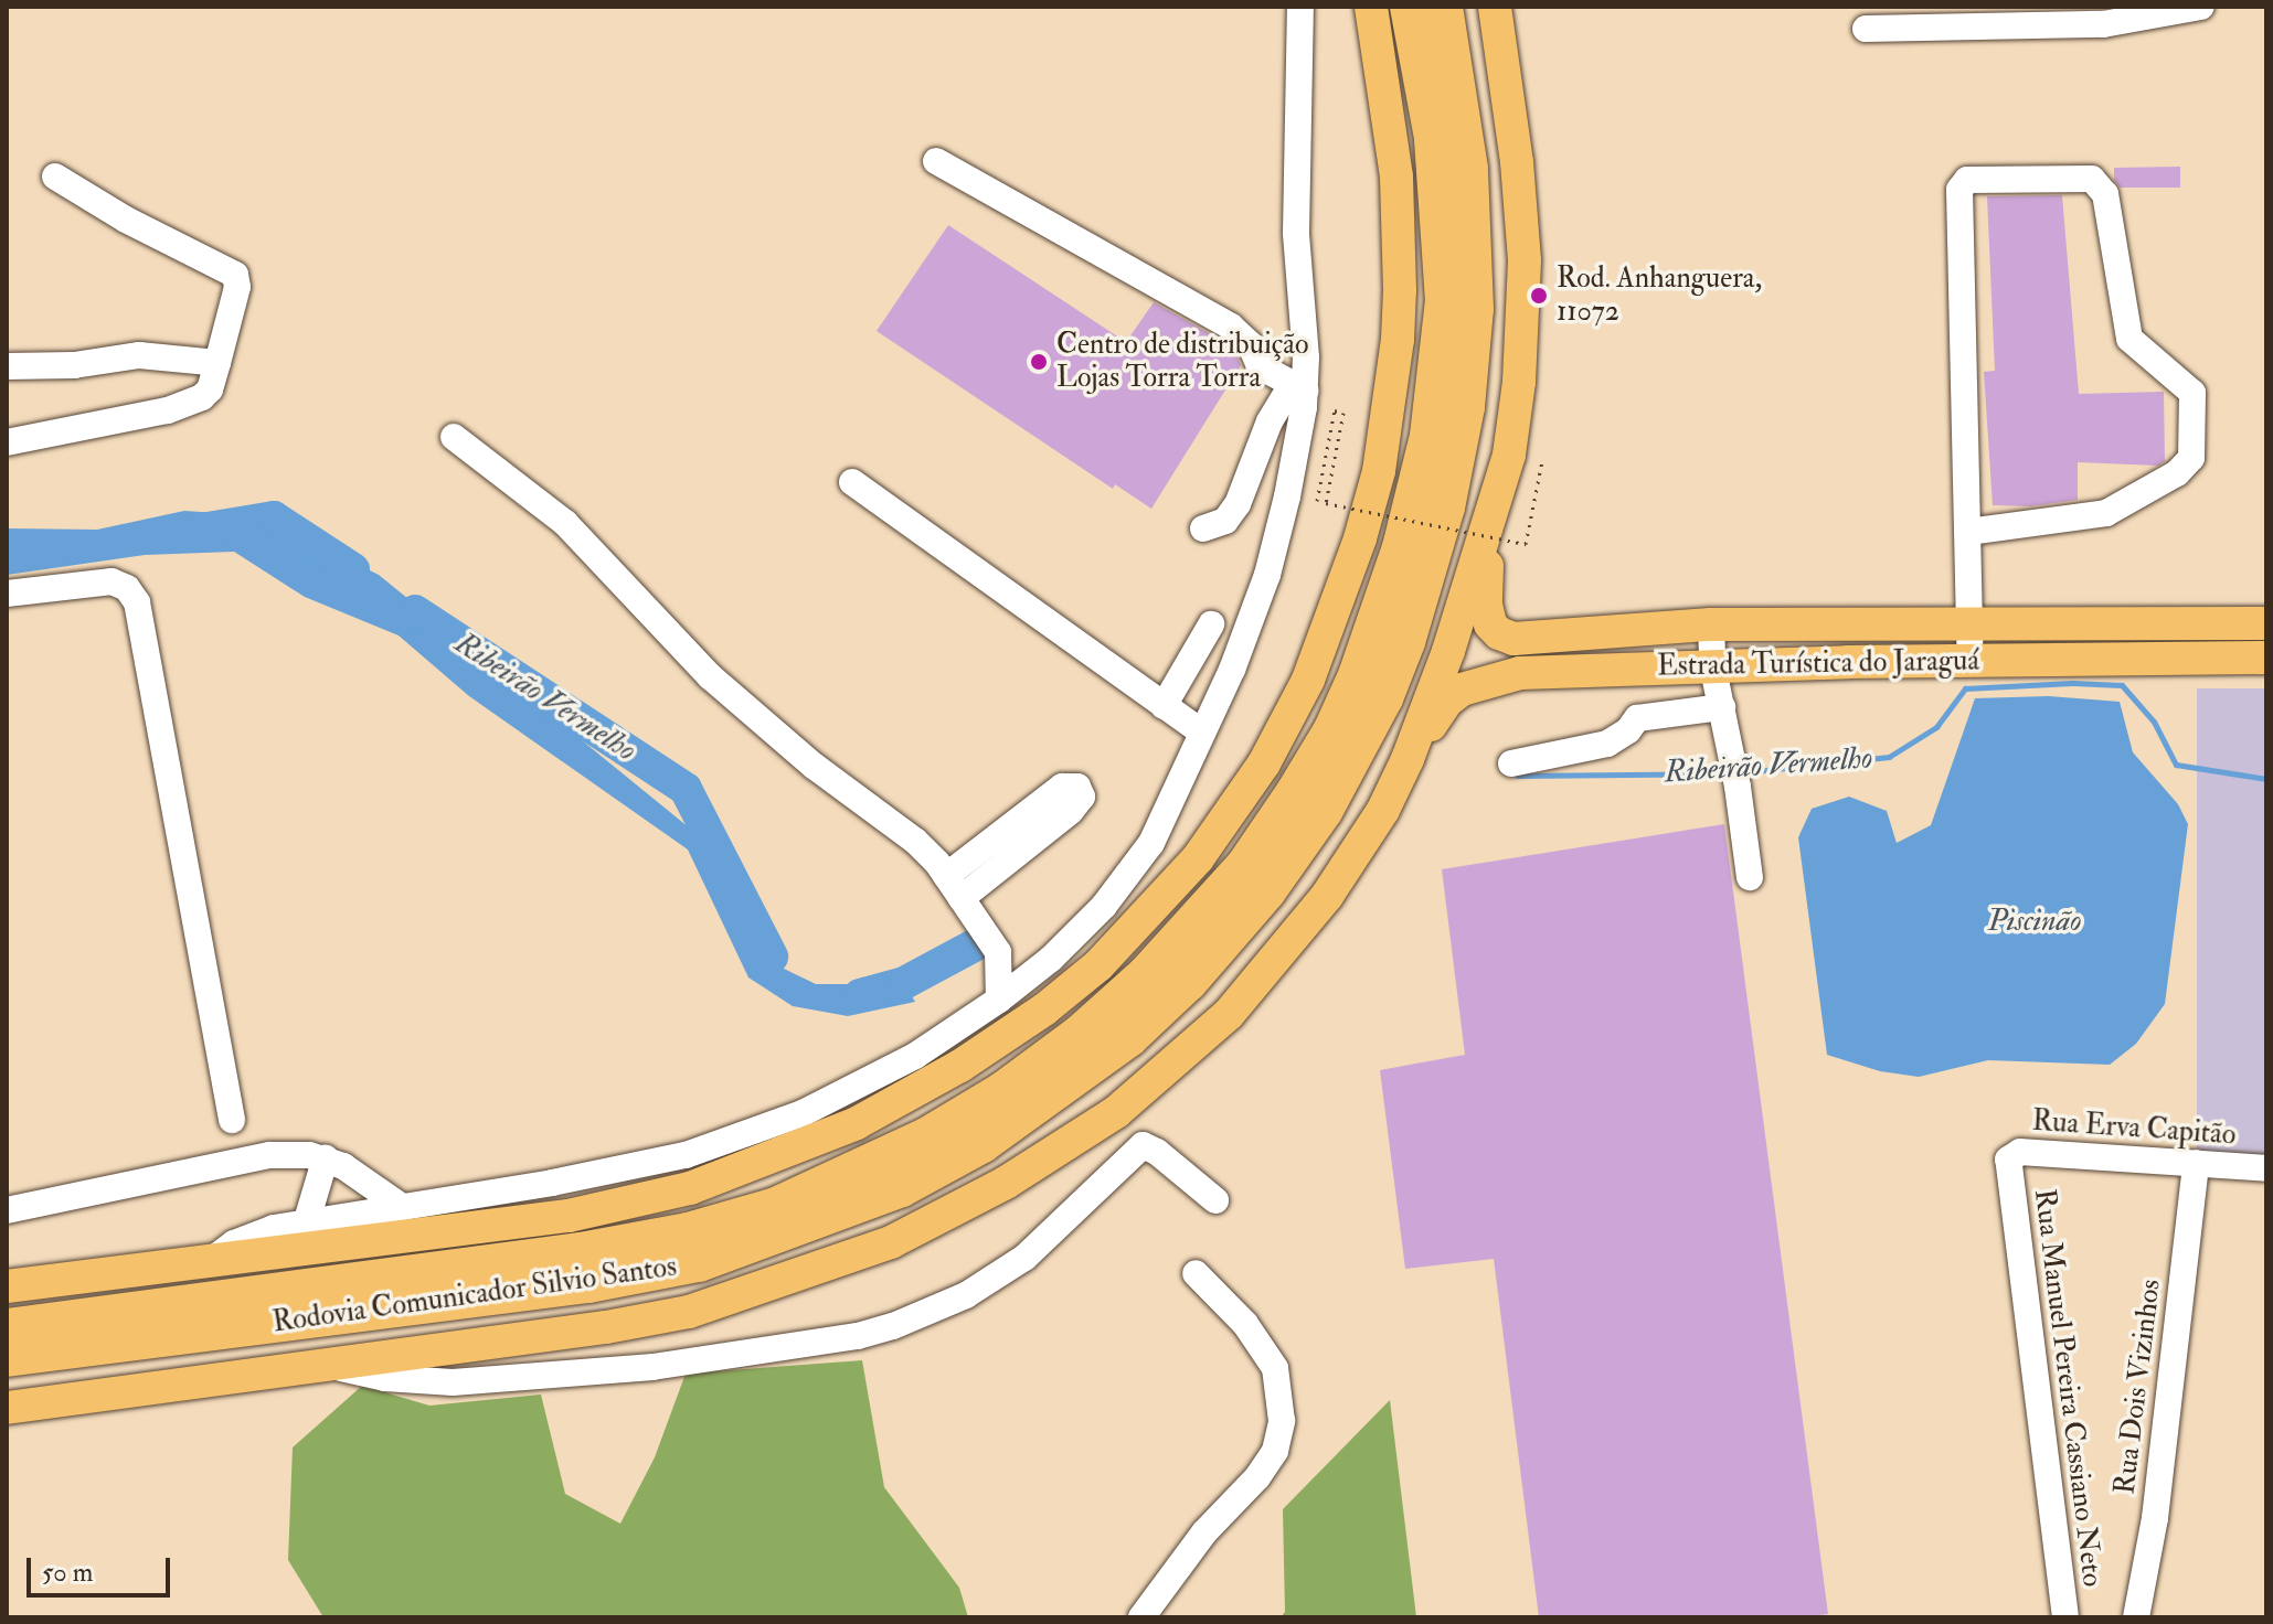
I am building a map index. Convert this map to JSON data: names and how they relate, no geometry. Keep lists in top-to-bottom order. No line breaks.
{"streets":{"highway":["Rodovia Comunicador Silvio Santos"],"main road":["Estrada Turística do Jaraguá"],"street":["Rua Erva Capitão","Rua Dois Vizinhos","Rua Manuel Pereira Cassiano Neto"]},"crossings":[["Rua Erva Capitão","Rua Dois Vizinhos"],["Rua Erva Capitão","Rua Manuel Pereira Cassiano Neto"]],"water":["Ribeirão Vermelho","Piscinão"],"places":["Rod. Anhanguera, 11072","Centro de distribuição Lojas Torra Torra"],"scale_bar":"50 m"}
